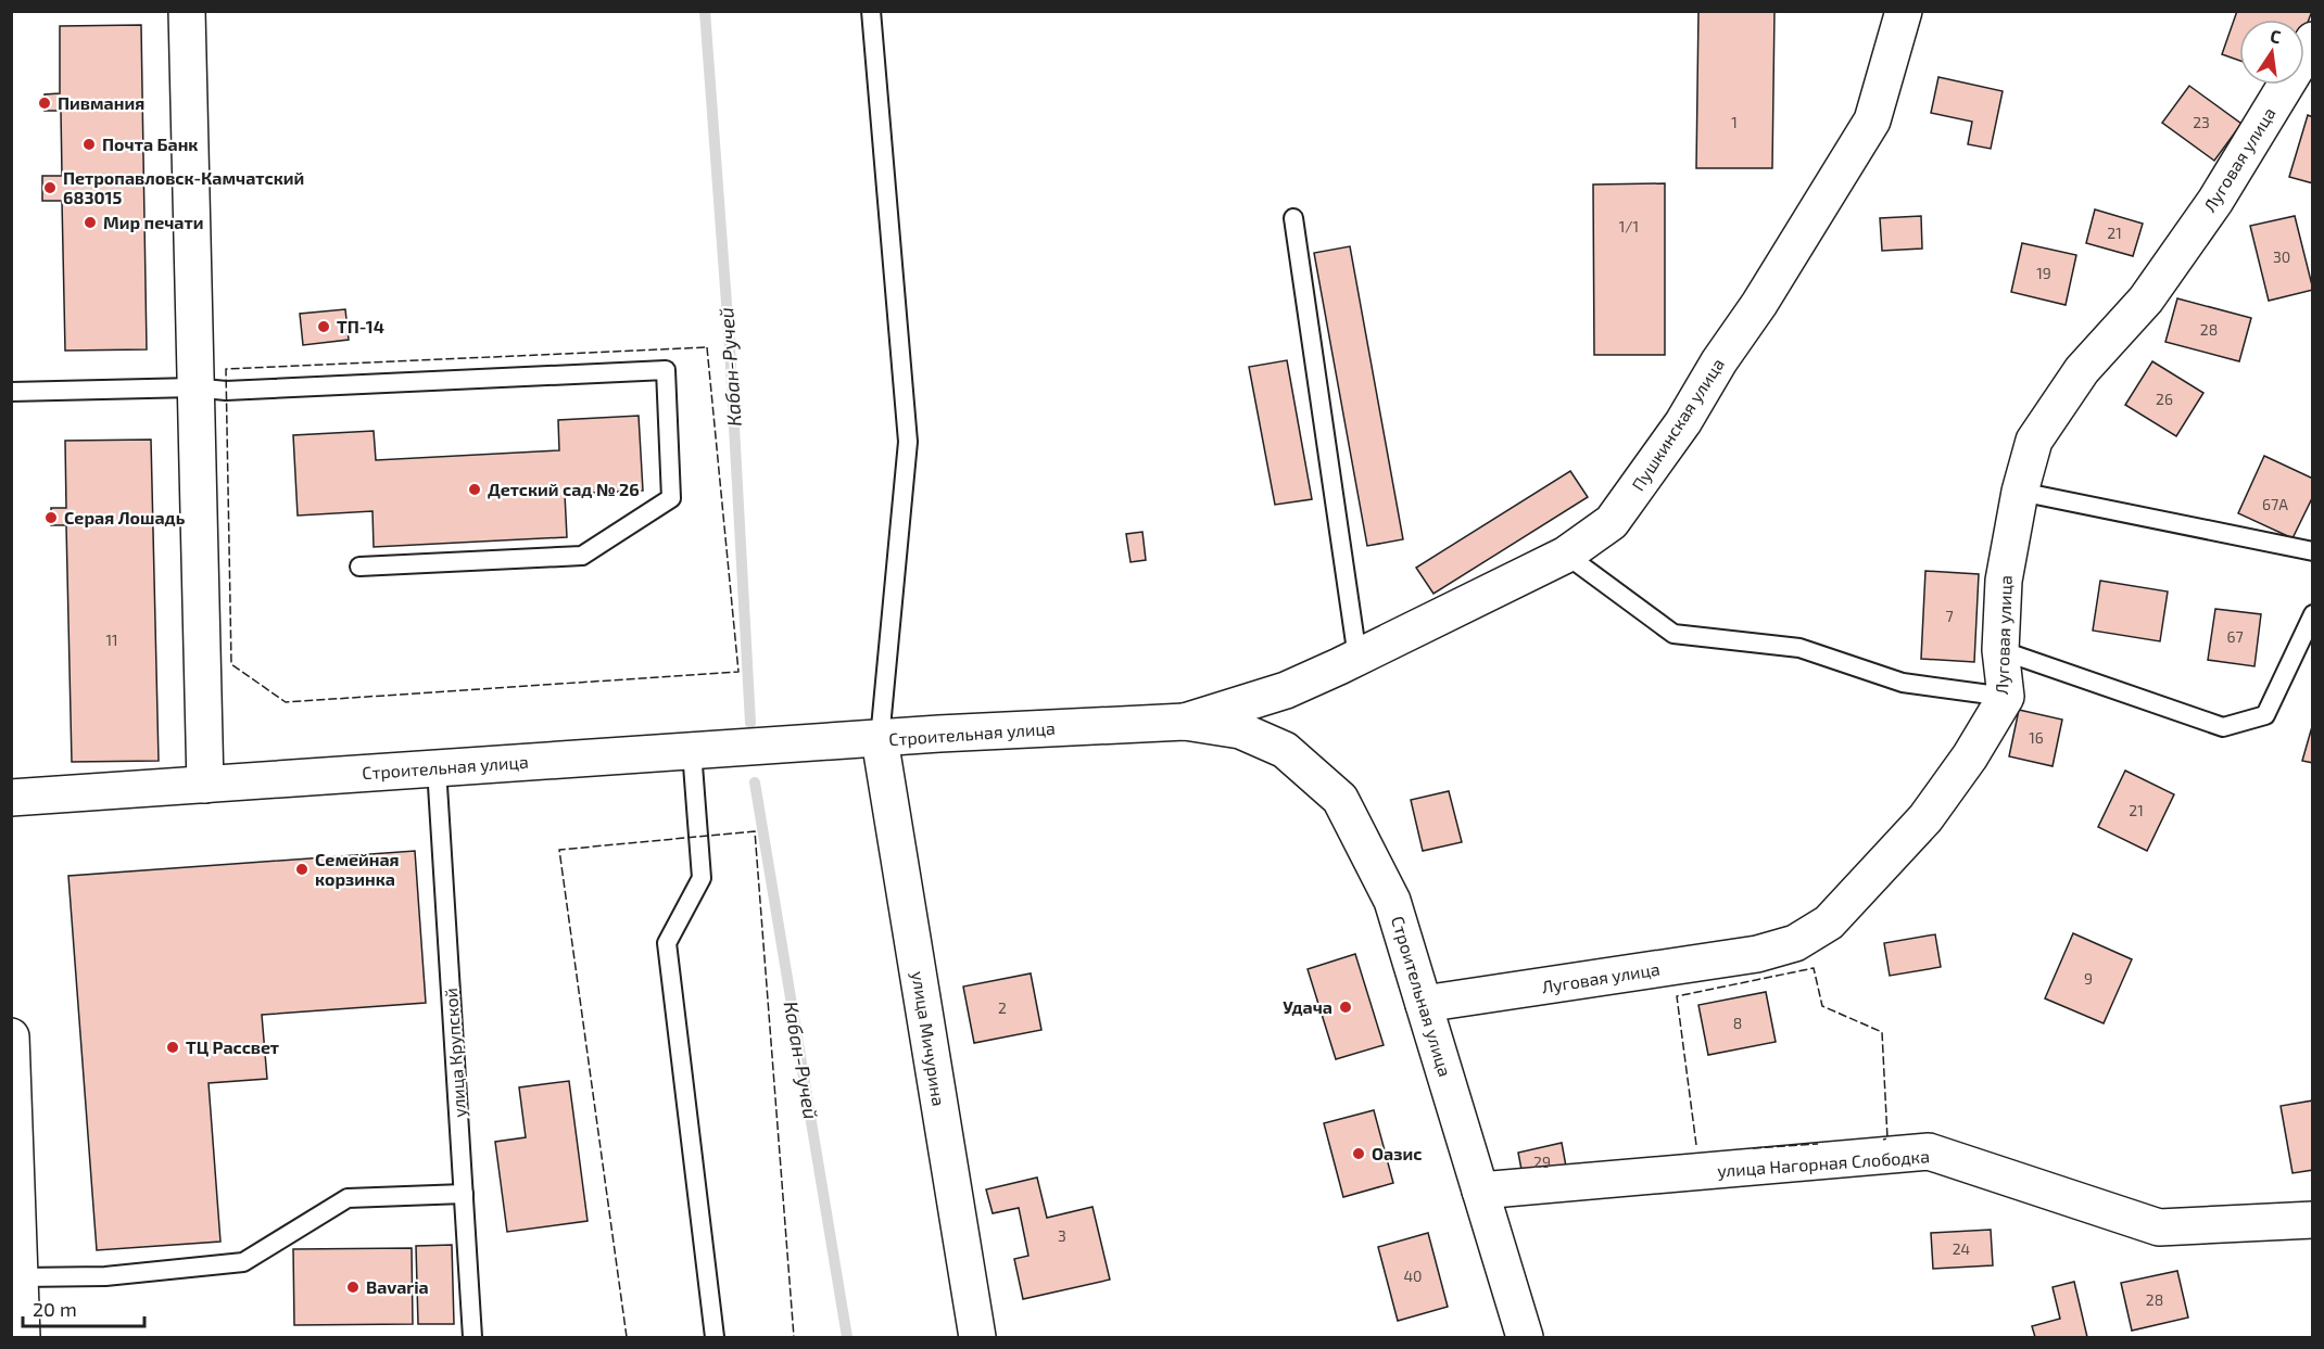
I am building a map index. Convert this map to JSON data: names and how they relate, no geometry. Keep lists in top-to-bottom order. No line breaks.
{"streets":{"street":["Луговая улица","Пушкинская улица","Строительная улица","улица Мичурина","улица Нагорная Слободка"],"lane":["улица Крупской"]},"crossings":[["Луговая улица","Строительная улица"],["Пушкинская улица","Строительная улица"],["Строительная улица","улица Мичурина"],["Строительная улица","улица Крупской"],["Строительная улица","улица Нагорная Слободка"]],"water":["Кабан-Ручей"],"places":["Пивмания","Почта Банк","Петропавловск-Камчатский 683015","Мир печати","ТП-14","Детский сад № 26","Серая Лошадь","Семейная корзинка","Удача","ТЦ Рассвет","Оазис","Bavaria"],"house_numbers":["1","23","1/1","21","30","19","28","26","67А","7","67","11","16","21","9","2","8","29","3","24","40","28"],"scale_bar":"20 m","north":"top"}
